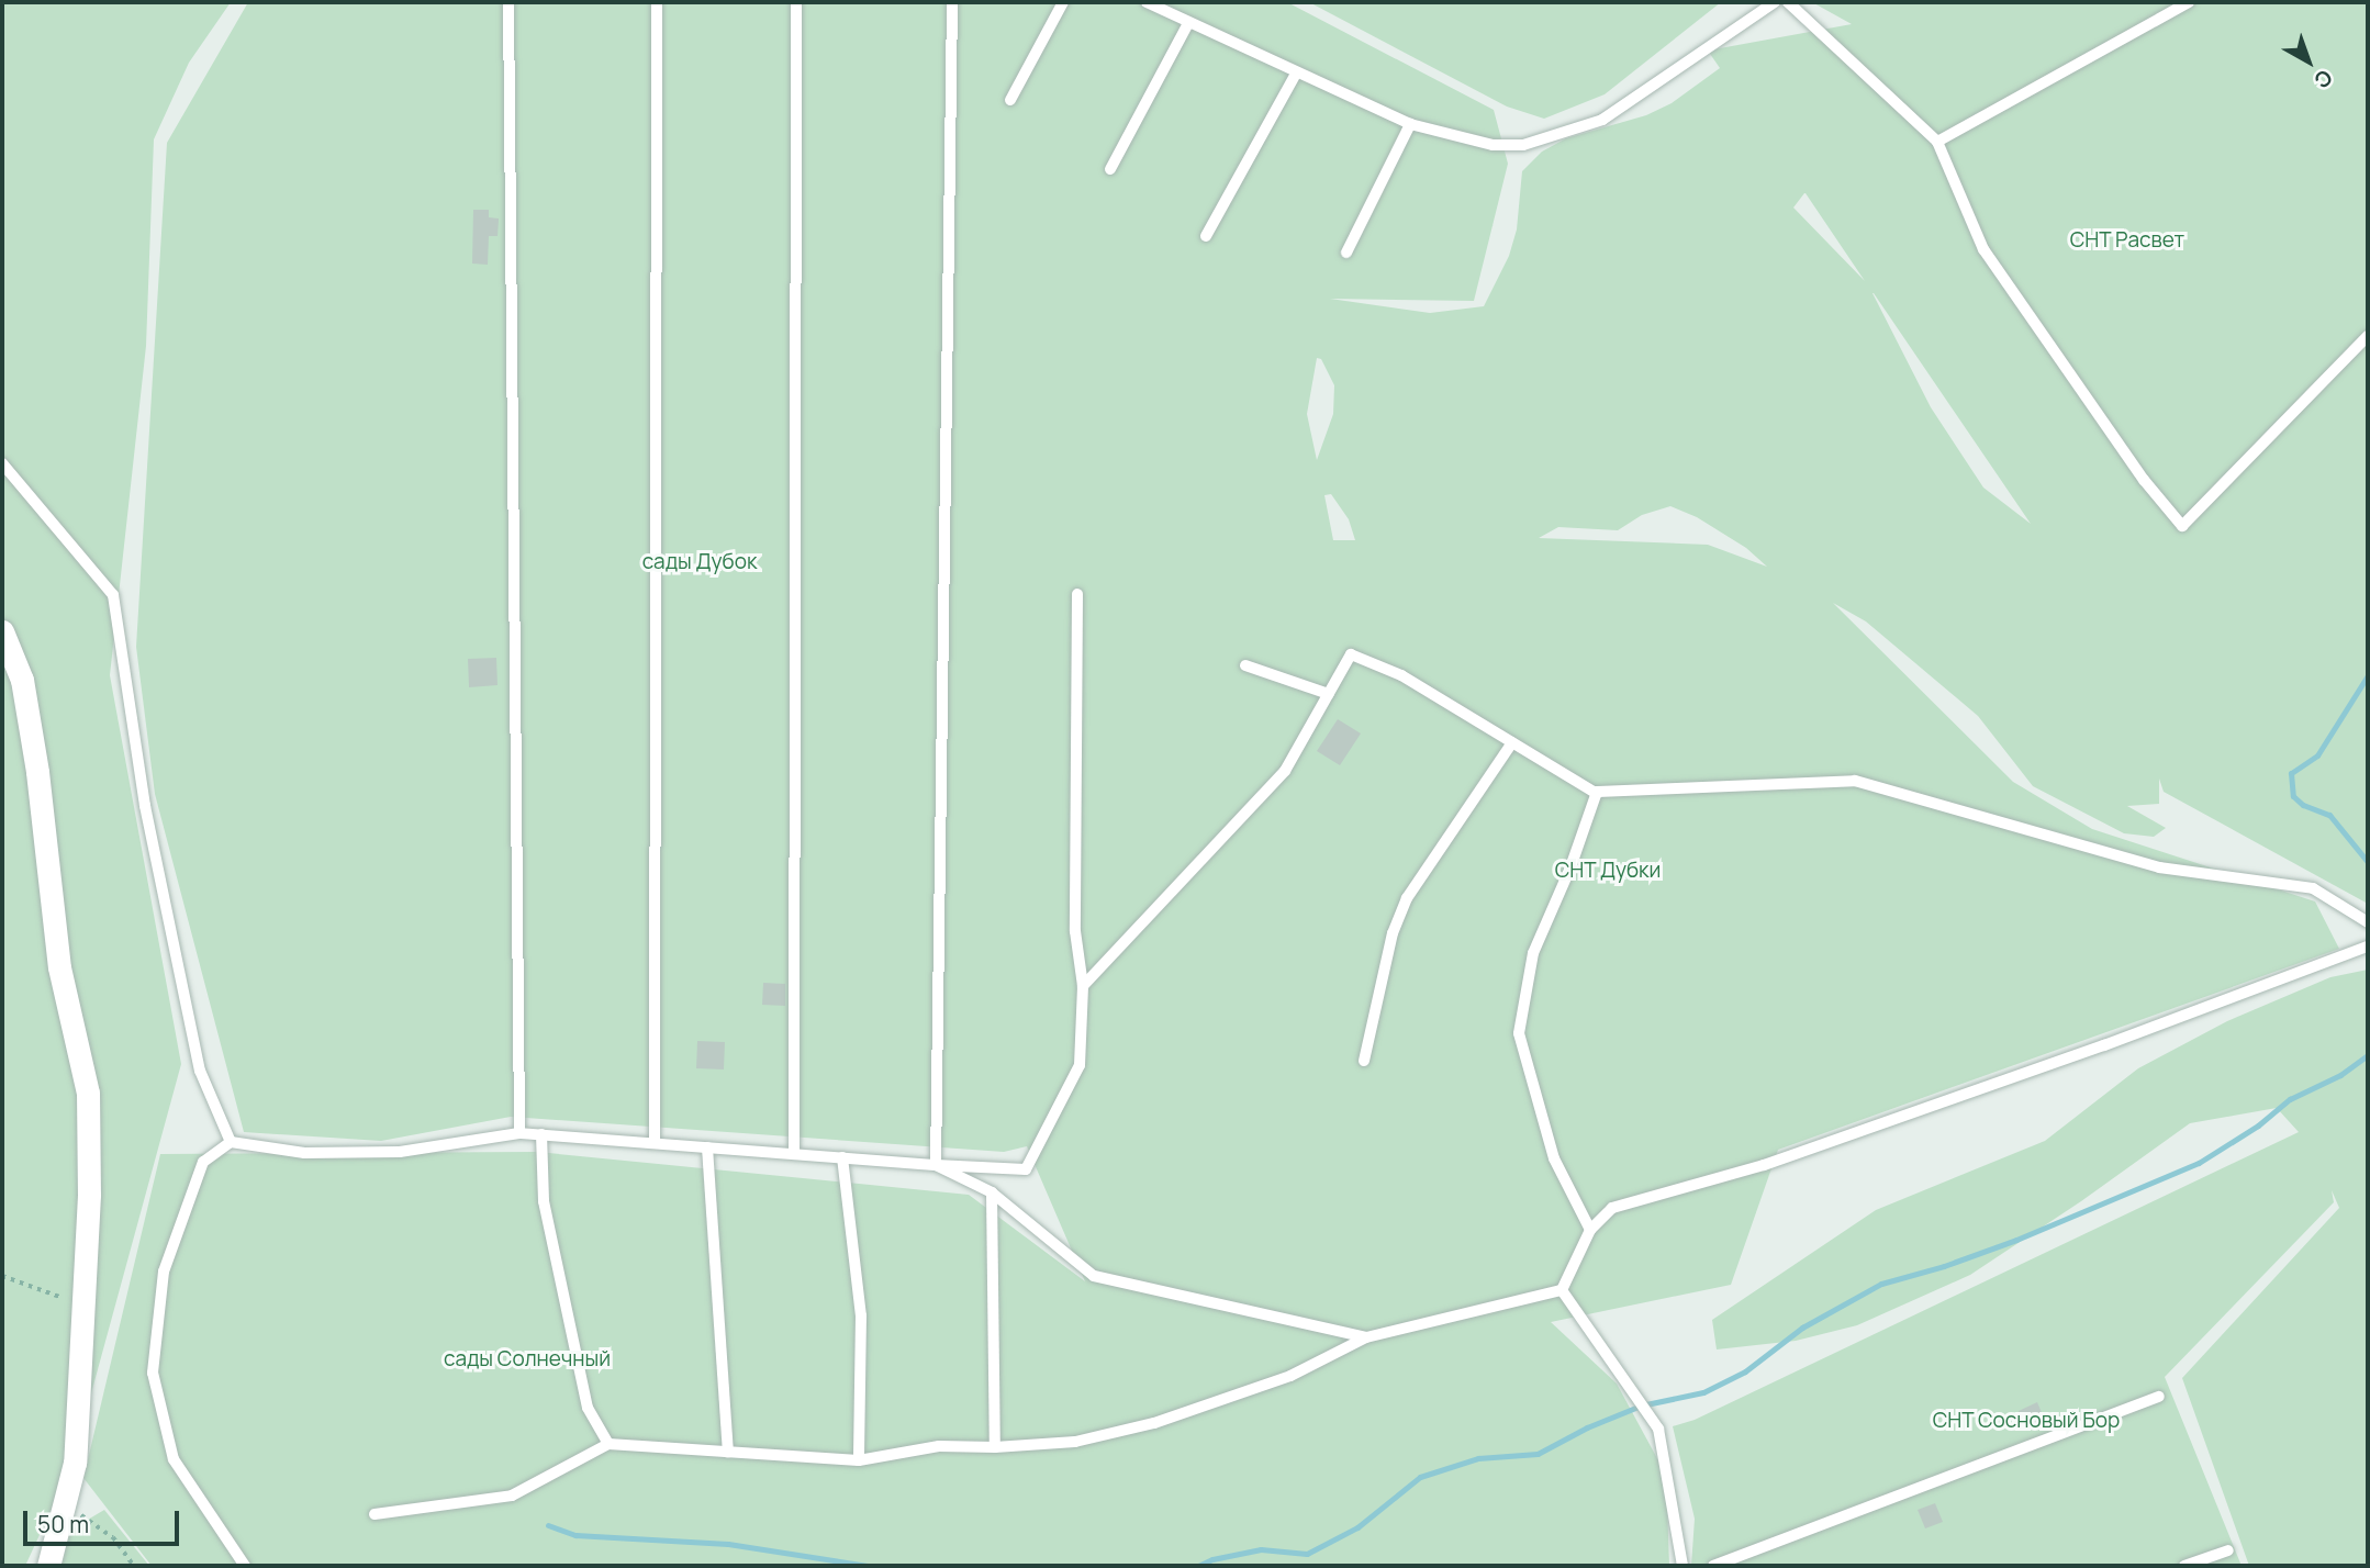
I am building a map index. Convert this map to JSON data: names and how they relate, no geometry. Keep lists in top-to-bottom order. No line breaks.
{"parks":["СНТ Расвет","сады Дубок","СНТ Дубки","сады Солнечный","СНТ Сосновый Бор"],"scale_bar":"50 m","north":"bottom right"}
